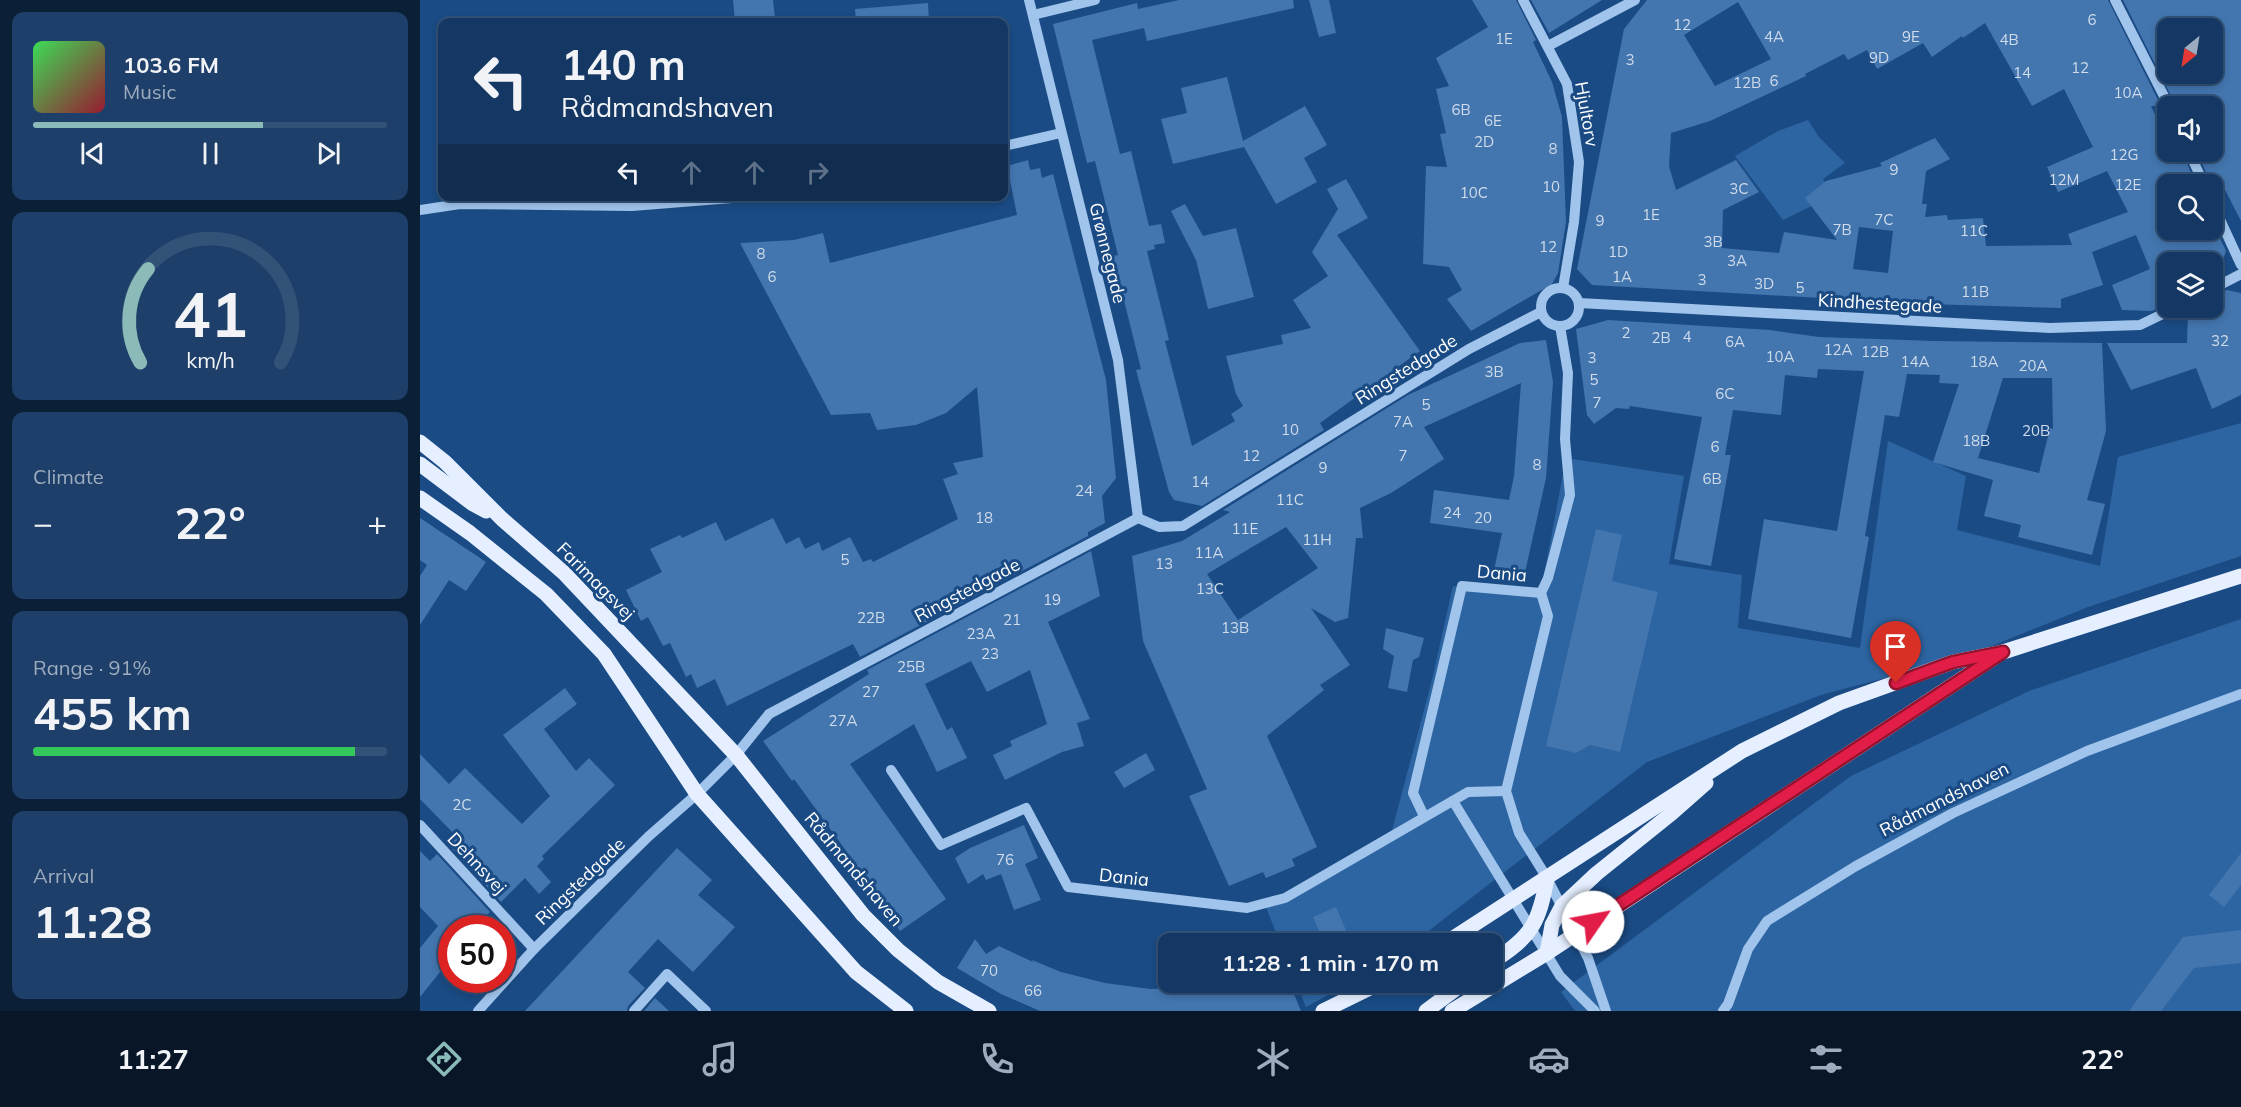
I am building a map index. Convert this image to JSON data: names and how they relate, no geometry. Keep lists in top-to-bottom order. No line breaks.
{"streets":{"main road":["Farimagsvej","Rådmandshaven"],"street":["Hjultorv","Grønnegade","Kindhestegade","Ringstedgade","Dania","Dehnsvej"]},"crossings":[["Hjultorv","Kindhestegade"],["Hjultorv","Ringstedgade"],["Hjultorv","Dania"],["Grønnegade","Ringstedgade"],["Kindhestegade","Ringstedgade"],["Kindhestegade","Dania"],["Ringstedgade","Dania"],["Ringstedgade","Farimagsvej"],["Ringstedgade","Rådmandshaven"],["Ringstedgade","Dehnsvej"],["Farimagsvej","Rådmandshaven"]],"house_numbers":["6","12","4A","9E","1E","4B","9D","3","12","14","6","12B","10A","6B","6E","2D","8","12G","9","12M","12E","10","3C","10C","1E","7C","9","7B","11C","3B","12","1D","8","3A","6","1A","3","3D","5","11B","2","4","2B","32","6A","12A","12B","10A","3","14A","18A","20A","3B","5","6C","7","5","7A","10","20B","18B","6","12","7","8","9","6B","14","24","11C","24","18","20","11E","11H","11A","5","13","13C","19","22B","21","13B","23A","23","25B","27","27A","2C","76","70","66"],"north":"bottom left","page":{"turn":["140 m","Rådmandshaven"],"song":["103.6 FM","Music"],"tile":["Climate",["Range · 91%","455 km"],["Arrival","11:28"]],"heat":["−","22°","+"],"limit":"50","trip":"11:28 · 1 min · 170 m","tabs":["11:27","22°"],"gauge":["41","km/h"]}}
